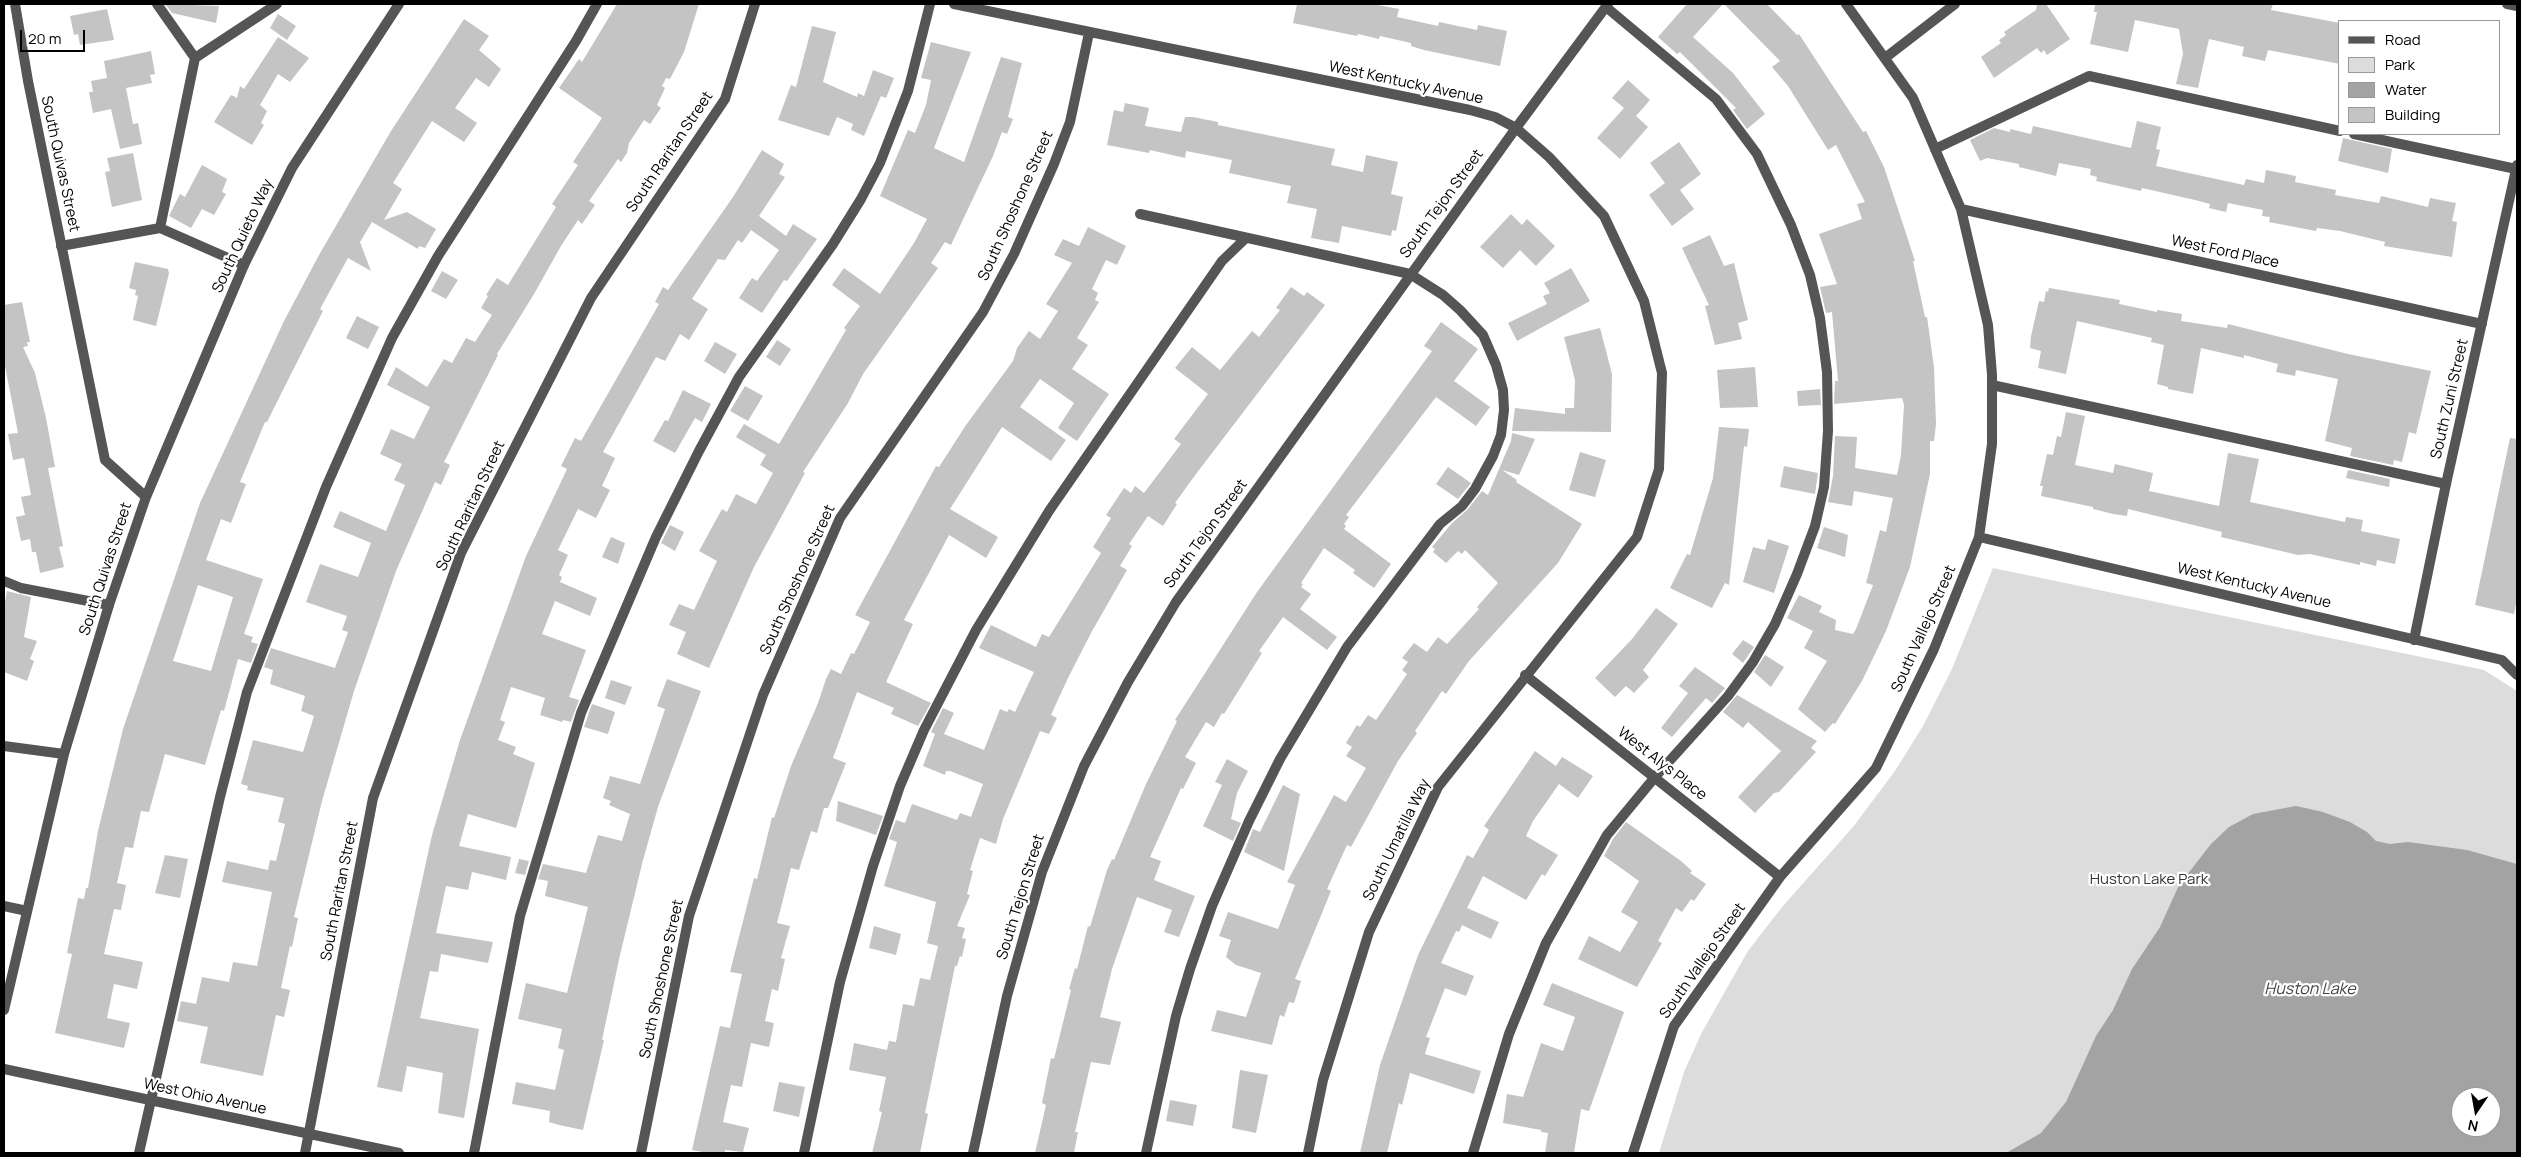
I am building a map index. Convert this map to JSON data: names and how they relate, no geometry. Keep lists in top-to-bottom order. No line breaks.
{"streets":{"street":["West Kentucky Avenue","South Raritan Street","South Quivas Street","South Tejon Street","South Shoshone Street","South Quieto Way","West Ford Place","South Zuni Street","South Vallejo Street","West Alys Place","South Umatilla Way","West Ohio Avenue"]},"crossings":[["West Kentucky Avenue","South Tejon Street"],["West Kentucky Avenue","South Shoshone Street"],["West Kentucky Avenue","South Zuni Street"],["West Kentucky Avenue","South Vallejo Street"],["West Kentucky Avenue","South Umatilla Way"],["South Raritan Street","West Ohio Avenue"],["South Quivas Street","South Quieto Way"],["West Ford Place","South Zuni Street"],["West Ford Place","South Vallejo Street"],["South Vallejo Street","West Alys Place"],["West Alys Place","South Umatilla Way"]],"water":["Huston Lake"],"parks":["Huston Lake Park"],"legend":["Road","Park","Water","Building"],"scale_bar":"20 m","north":"bottom"}
